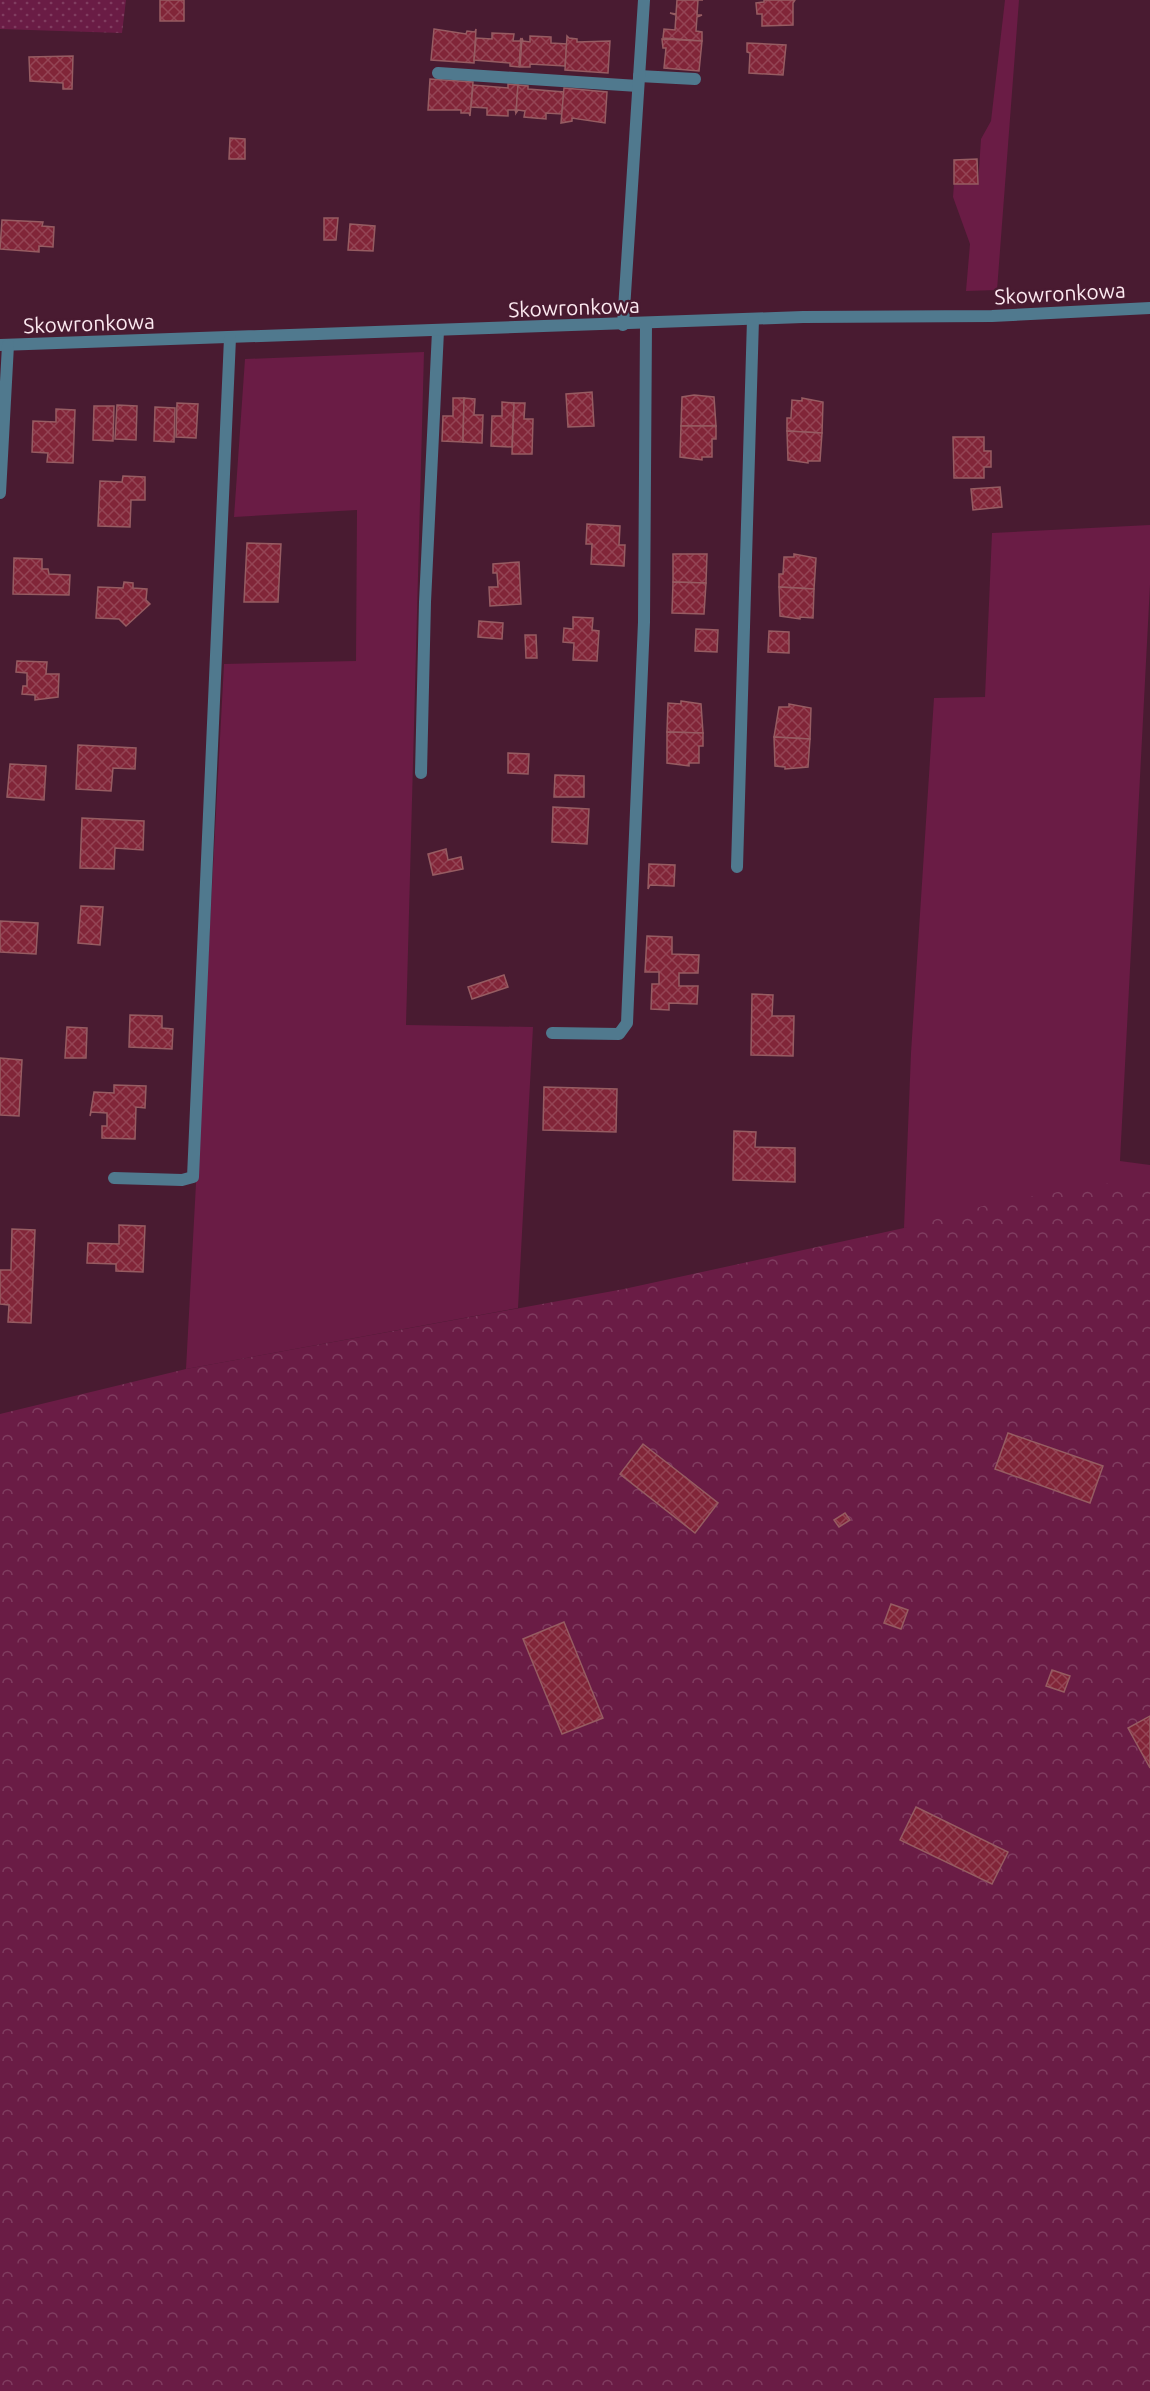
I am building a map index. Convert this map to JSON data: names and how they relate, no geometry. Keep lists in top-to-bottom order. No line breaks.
{"streets":{"street":["Skowronkowa"]}}
